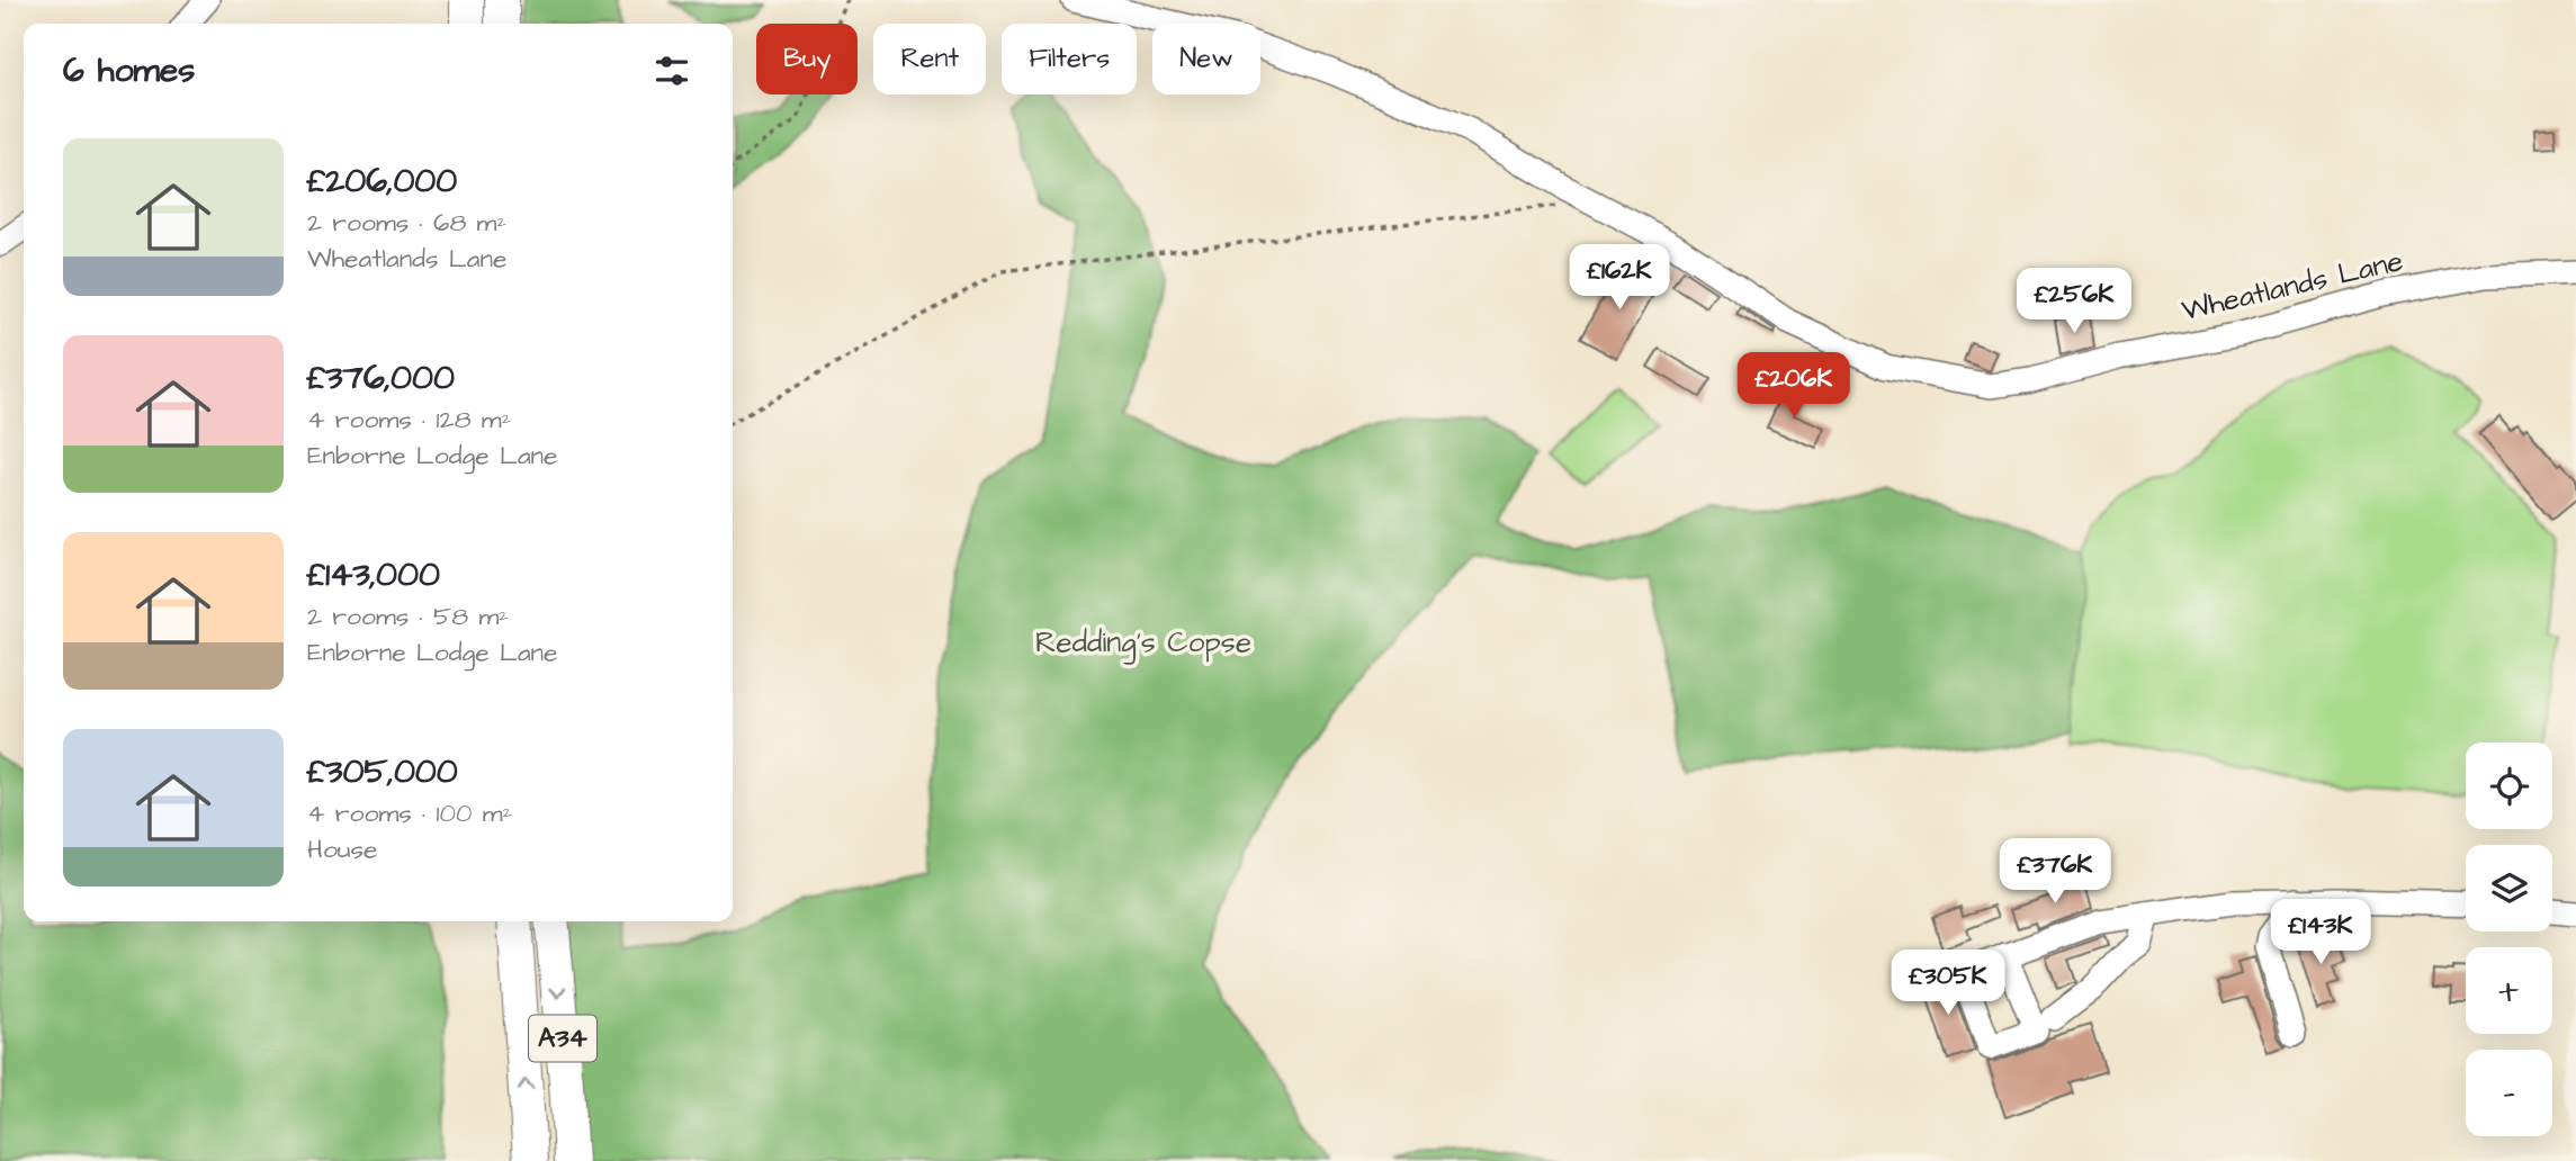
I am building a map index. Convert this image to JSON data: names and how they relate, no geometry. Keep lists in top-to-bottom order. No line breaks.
{"streets":{"highway":["A34"],"street":["Wheatlands Lane"]},"parks":["Redding's Copse"],"page":{"chip":["Buy","Rent","Filters","New"],"heading":"6 homes","list":[{"name":"£206,000","note":"2 rooms · 68 m² · Wheatlands Lane"},{"name":"£376,000","note":"4 rooms · 128 m² · Enborne Lodge Lane"},{"name":"£143,000","note":"2 rooms · 58 m² · Enborne Lodge Lane"},{"name":"£305,000","note":"4 rooms · 100 m² · House"}],"price":["£162K","£256K","£206K","£376K","£143K","£305K"],"map_buttons":["+","−"]}}
